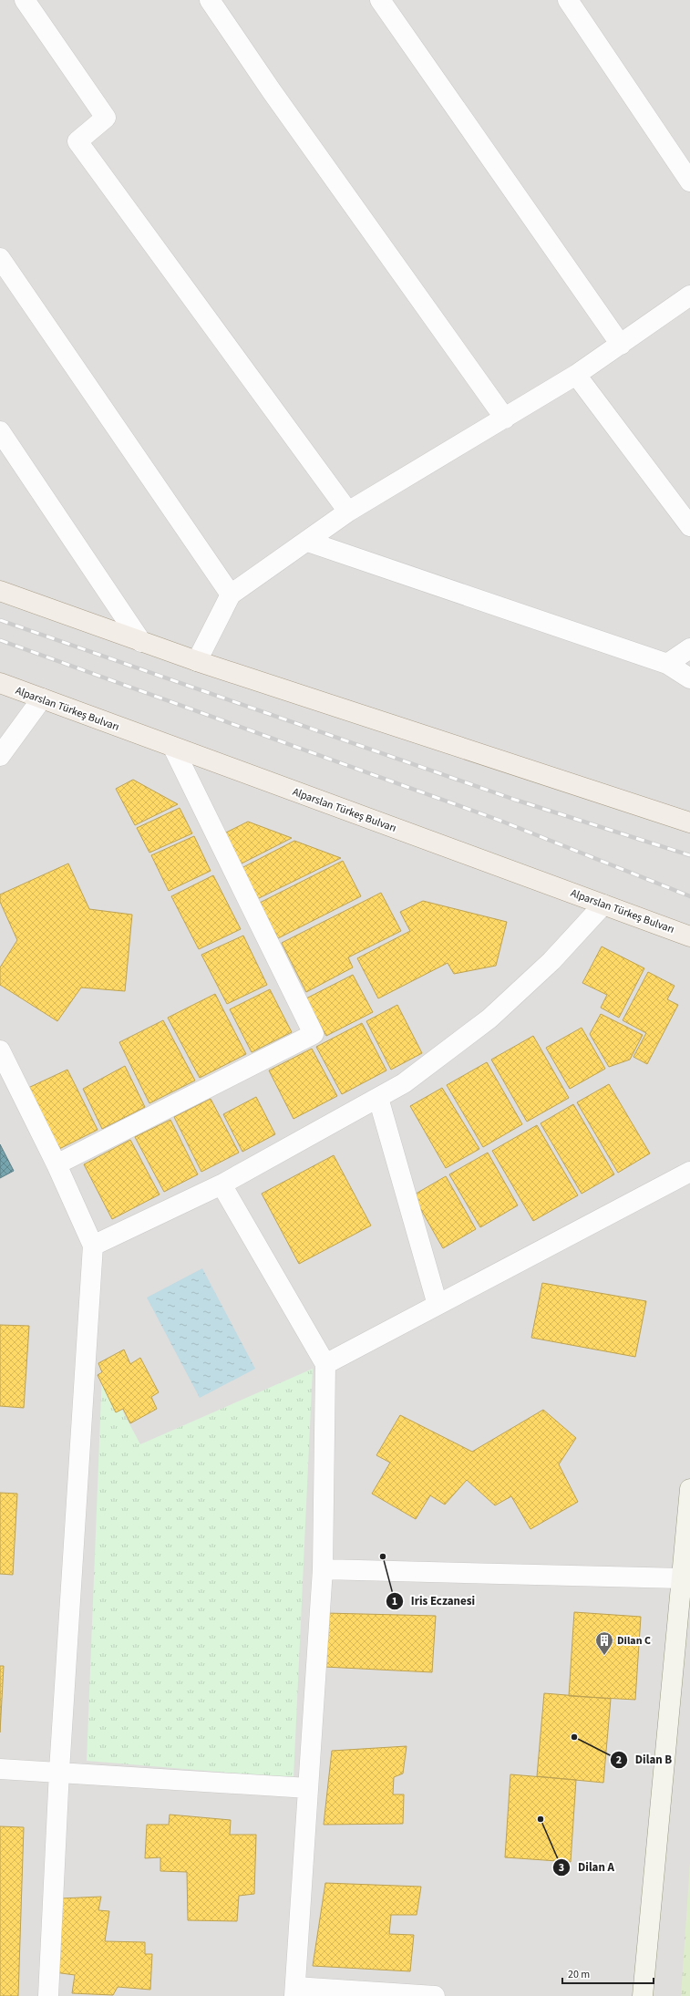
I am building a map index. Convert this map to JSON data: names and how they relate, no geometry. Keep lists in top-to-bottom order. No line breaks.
{"streets":{"main road":["Alparslan Türkeş Bulvarı"]},"places":{"other":["Iris Eczanesi","Dilan B","Dilan A"],"building":["Dilan C"]},"scale_bar":"20 m"}
